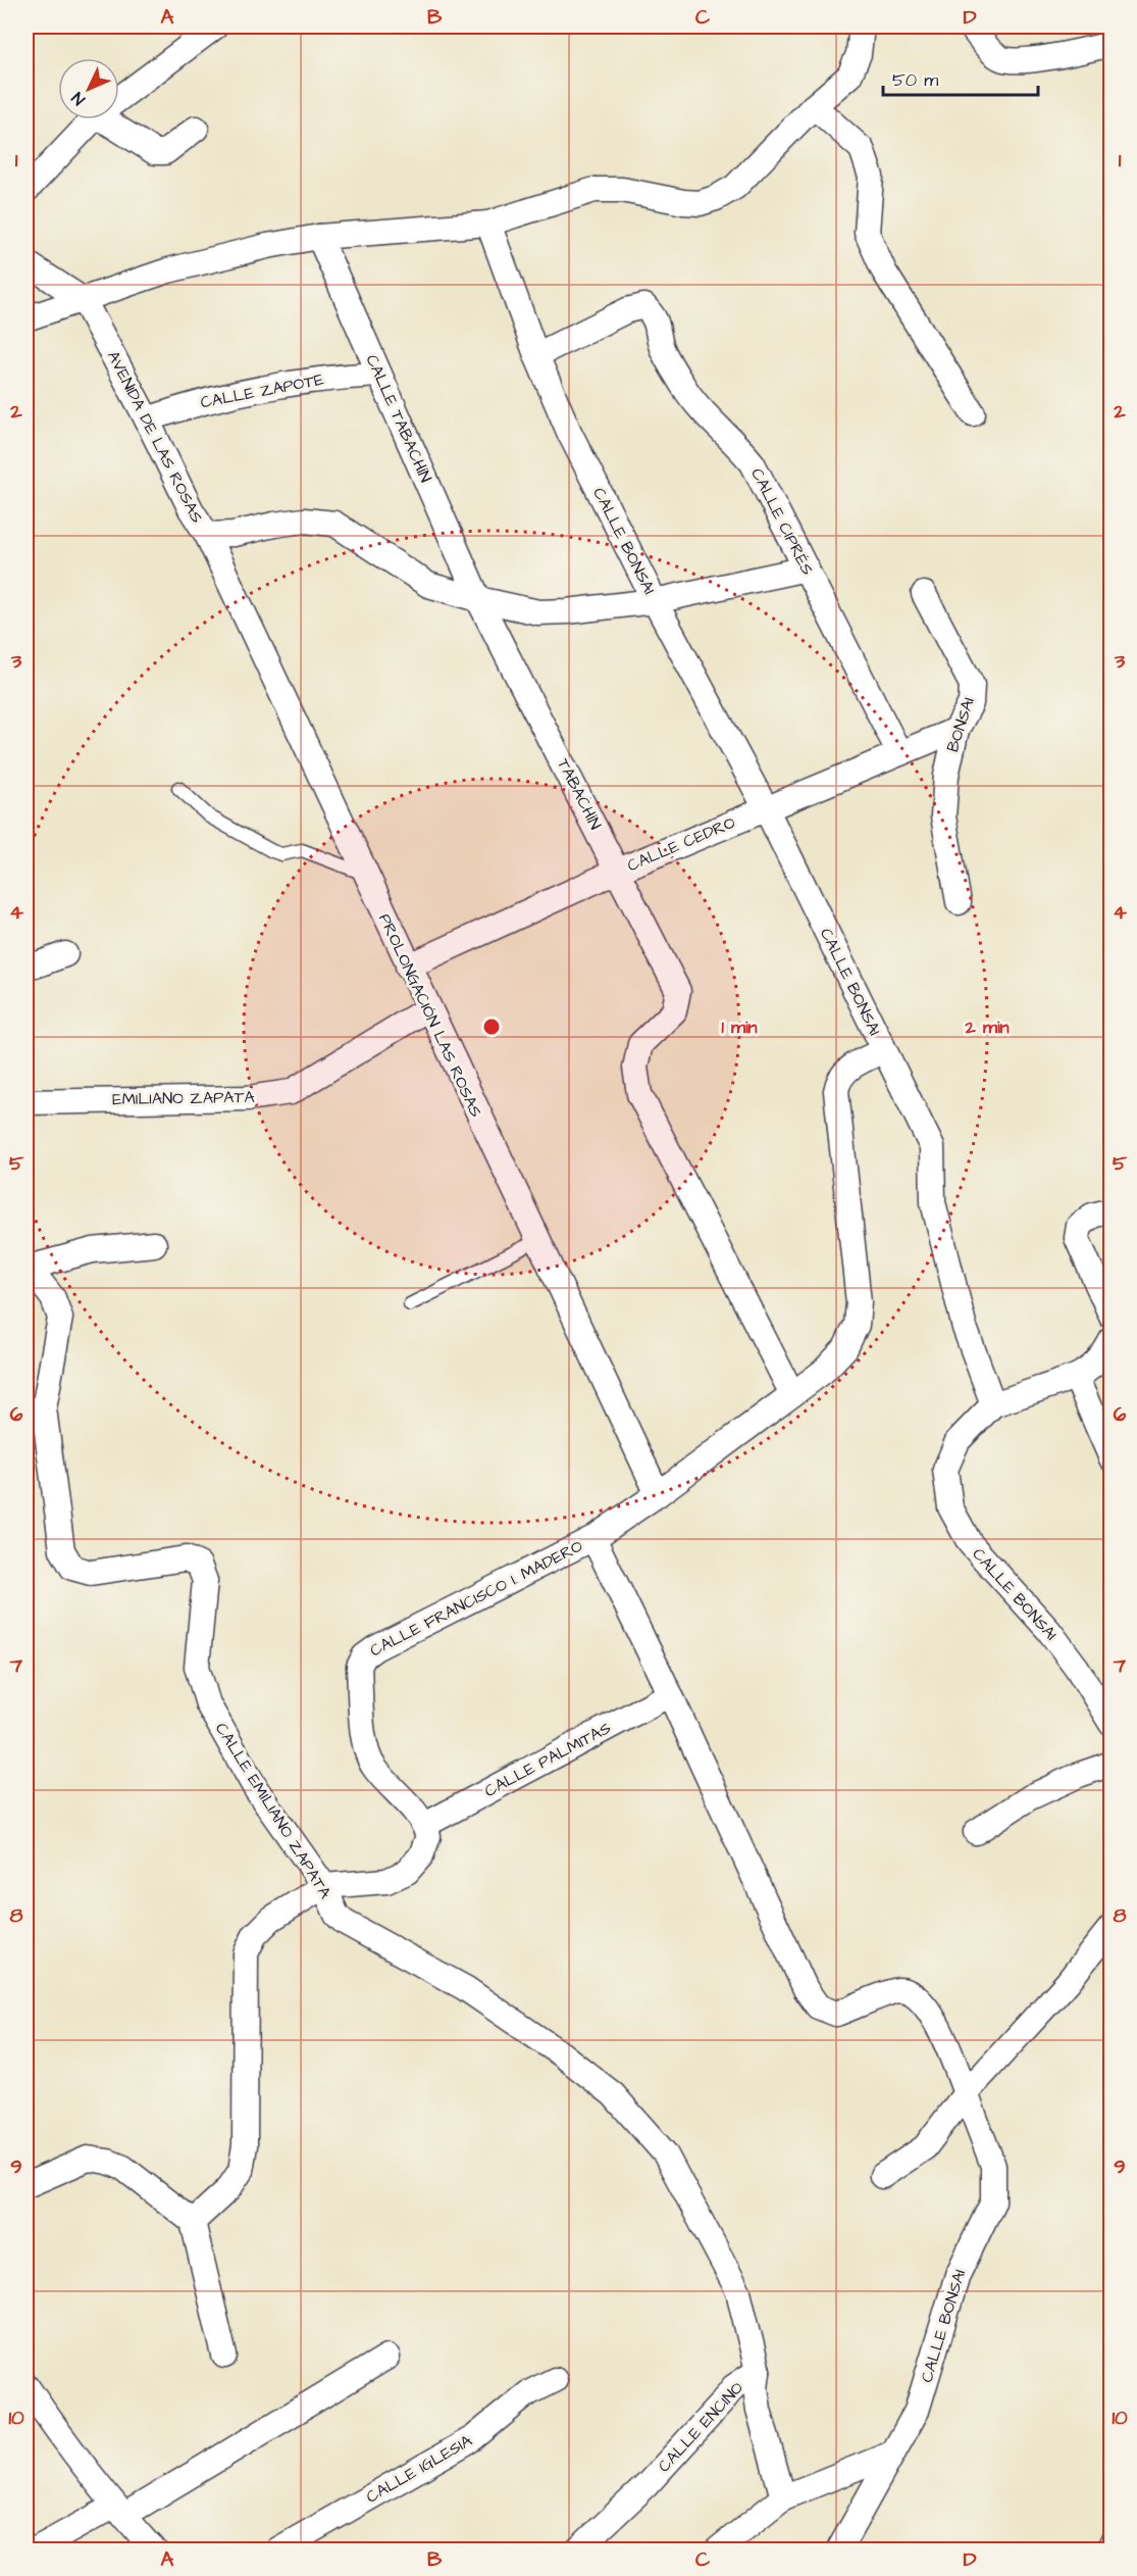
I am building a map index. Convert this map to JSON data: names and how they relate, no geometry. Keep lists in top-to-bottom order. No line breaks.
{"streets":{"street":["CALLE ZAPOTE","CALLE TABACHÍN","AVENIDA DE LAS ROSAS","CALLE CIPRÉS","CALLE BONSAI","BONSAI","TABACHÍN","CALLE CEDRO","PROLONGACIÓN LAS ROSAS","EMILIANO ZAPATA","CALLE FRANCISCO I. MADERO","CALLE PALMITAS","CALLE EMILIANO ZAPATA","CALLE ENCINO","CALLE IGLESIA"]},"crossings":[["CALLE ZAPOTE","CALLE TABACHÍN"],["CALLE ZAPOTE","AVENIDA DE LAS ROSAS"],["CALLE TABACHÍN","AVENIDA DE LAS ROSAS"],["CALLE TABACHÍN","TABACHÍN"],["AVENIDA DE LAS ROSAS","CALLE CIPRÉS"],["AVENIDA DE LAS ROSAS","CALLE BONSAI"],["AVENIDA DE LAS ROSAS","TABACHÍN"],["AVENIDA DE LAS ROSAS","PROLONGACIÓN LAS ROSAS"],["CALLE CIPRÉS","CALLE BONSAI"],["CALLE CIPRÉS","CALLE CEDRO"],["CALLE BONSAI","CALLE CEDRO"],["CALLE BONSAI","CALLE FRANCISCO I. MADERO"],["CALLE BONSAI","CALLE PALMITAS"],["BONSAI","CALLE CEDRO"],["TABACHÍN","CALLE CEDRO"],["TABACHÍN","CALLE FRANCISCO I. MADERO"],["CALLE CEDRO","PROLONGACIÓN LAS ROSAS"],["PROLONGACIÓN LAS ROSAS","EMILIANO ZAPATA"],["PROLONGACIÓN LAS ROSAS","CALLE FRANCISCO I. MADERO"],["CALLE FRANCISCO I. MADERO","CALLE PALMITAS"],["CALLE EMILIANO ZAPATA","CALLE ENCINO"]],"scale_bar":"50 m","north":"bottom left","grid":{"columns":["A","B","C","D"],"rows":["1","2","3","4","5","6","7","8","9","10"]},"rings":["1 min","2 min"]}
